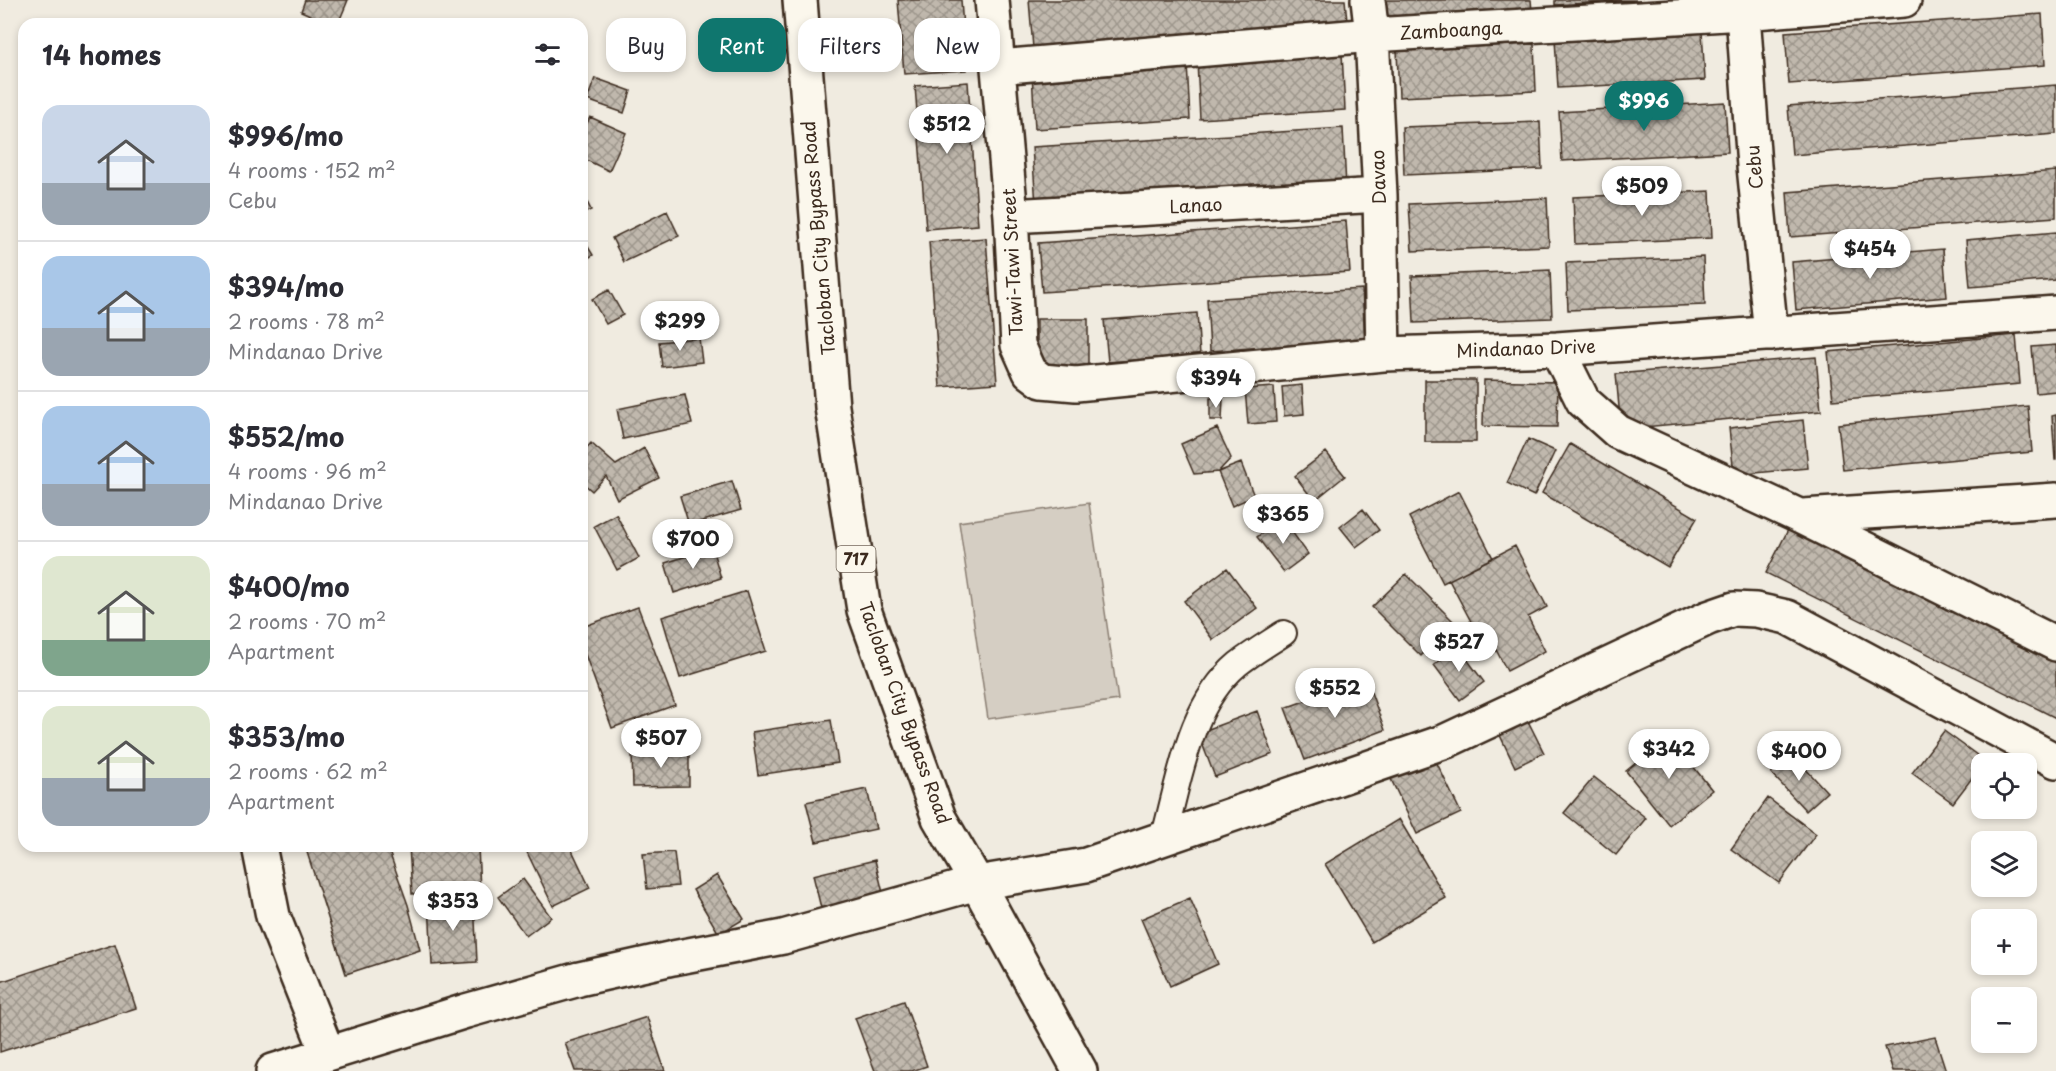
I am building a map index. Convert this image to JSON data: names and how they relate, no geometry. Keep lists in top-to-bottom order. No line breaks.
{"streets":{"main road":["Zamboanga","Cebu","Davao","Lanao","Tacloban City Bypass Road","Tawi-Tawi Street","Mindanao Drive","717"]},"crossings":[["Zamboanga","Cebu"],["Zamboanga","Davao"],["Cebu","Mindanao Drive"],["Davao","Lanao"],["Davao","Mindanao Drive"],["Lanao","Tawi-Tawi Street"],["Tawi-Tawi Street","Mindanao Drive"]],"page":{"chip":["Buy","Rent","Filters","New"],"heading":"14 homes","price":["$996","$512","$509","$454","$299","$394","$365","$700","$527","$552","$507","$342","$400","$353"],"list":[{"name":"$996/mo","note":"4 rooms · 152 m² · Cebu"},{"name":"$394/mo","note":"2 rooms · 78 m² · Mindanao Drive"},{"name":"$552/mo","note":"4 rooms · 96 m² · Mindanao Drive"},{"name":"$400/mo","note":"2 rooms · 70 m² · Apartment"},{"name":"$353/mo","note":"2 rooms · 62 m² · Apartment"}],"map_buttons":["+","−"]}}
